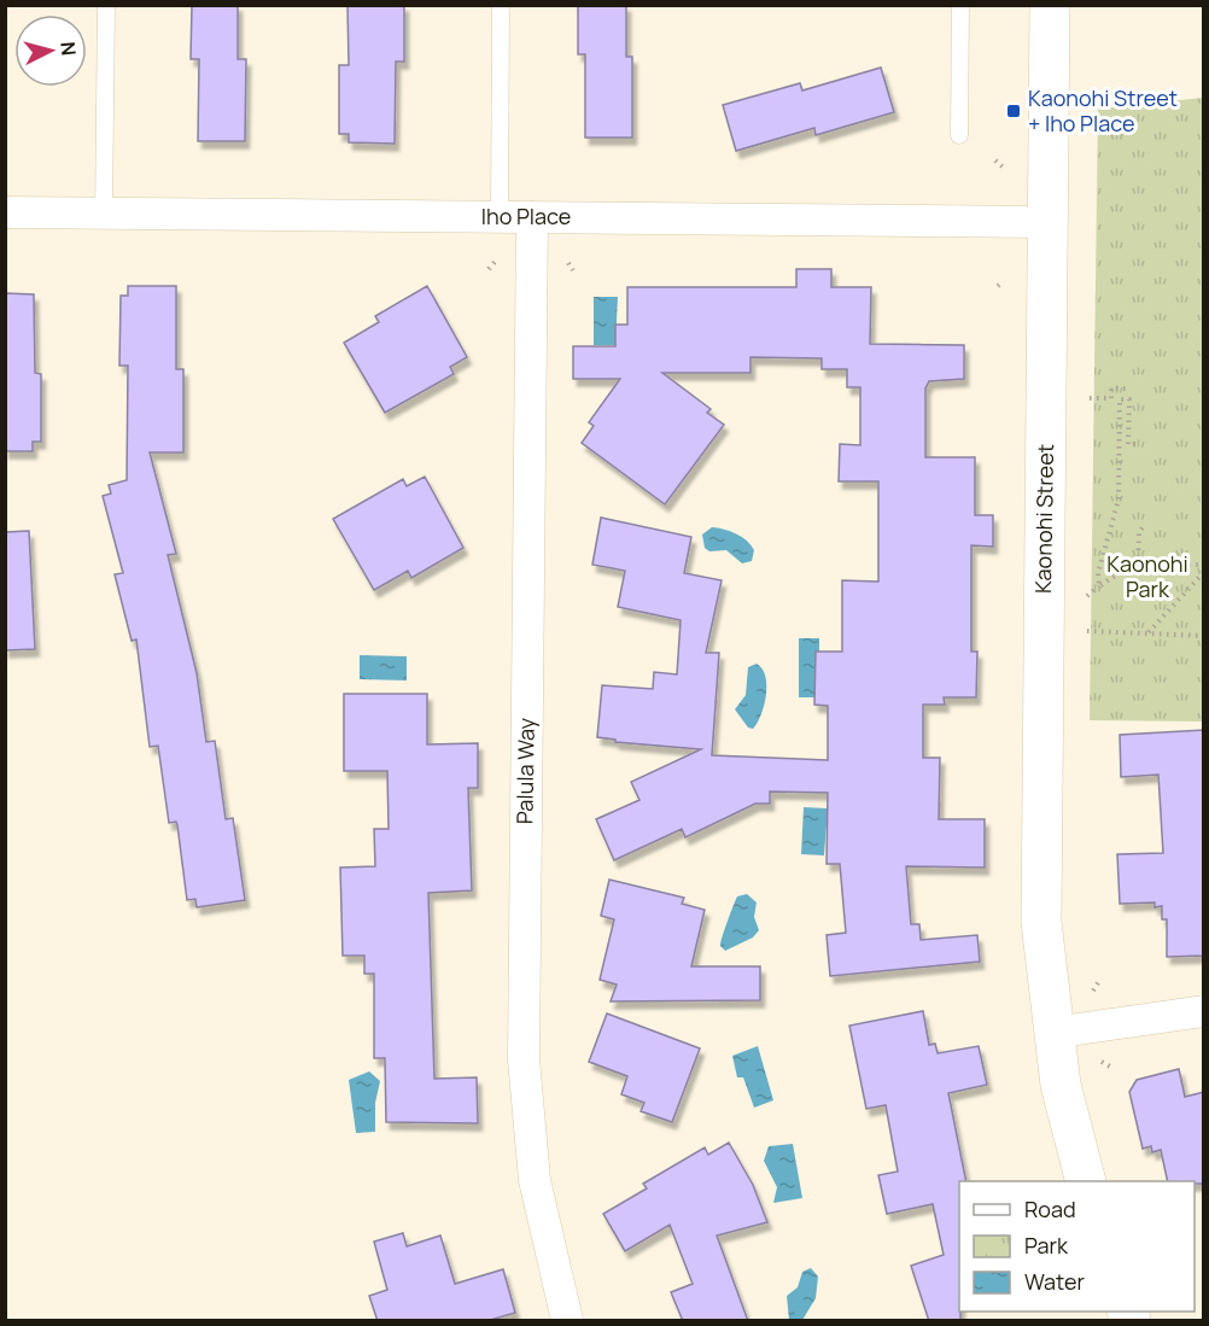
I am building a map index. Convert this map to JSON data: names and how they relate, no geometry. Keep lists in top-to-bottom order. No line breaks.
{"streets":{"street":["Iho Place","Kaonohi Street","Palula Way"]},"crossings":[["Iho Place","Kaonohi Street"],["Iho Place","Palula Way"]],"parks":["Kaonohi Park"],"places":{"transit":["Kaonohi Street + Iho Place"]},"legend":["Road","Park","Water"],"north":"right"}
